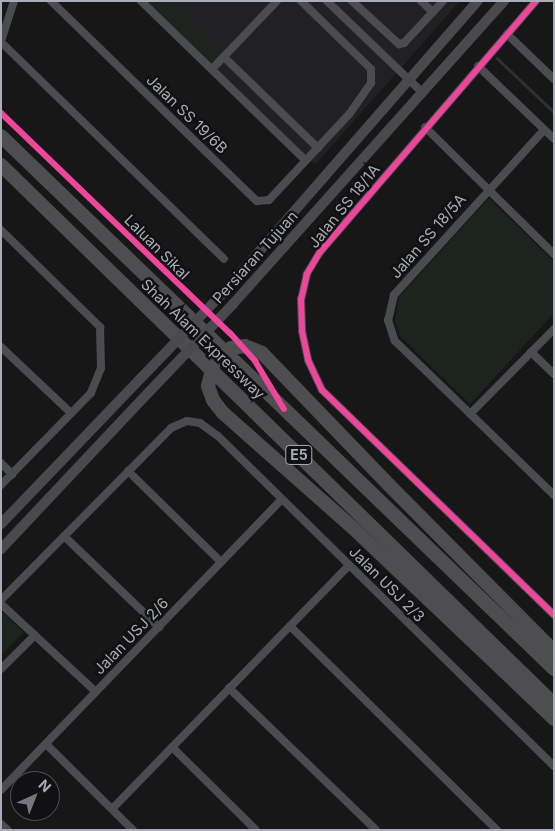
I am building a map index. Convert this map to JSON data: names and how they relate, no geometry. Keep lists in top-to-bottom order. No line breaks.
{"streets":{"highway":["Shah Alam Expressway","E5"],"main road":["Persiaran Tujuan"],"street":["Jalan SS 19/6B","Jalan SS 18/1A","Jalan SS 18/5A","Jalan USJ 2/3","Jalan USJ 2/6"],"cycle path":["Laluan Sikal"]},"crossings":[["Jalan USJ 2/3","Jalan USJ 2/6"]],"north":"top right"}
